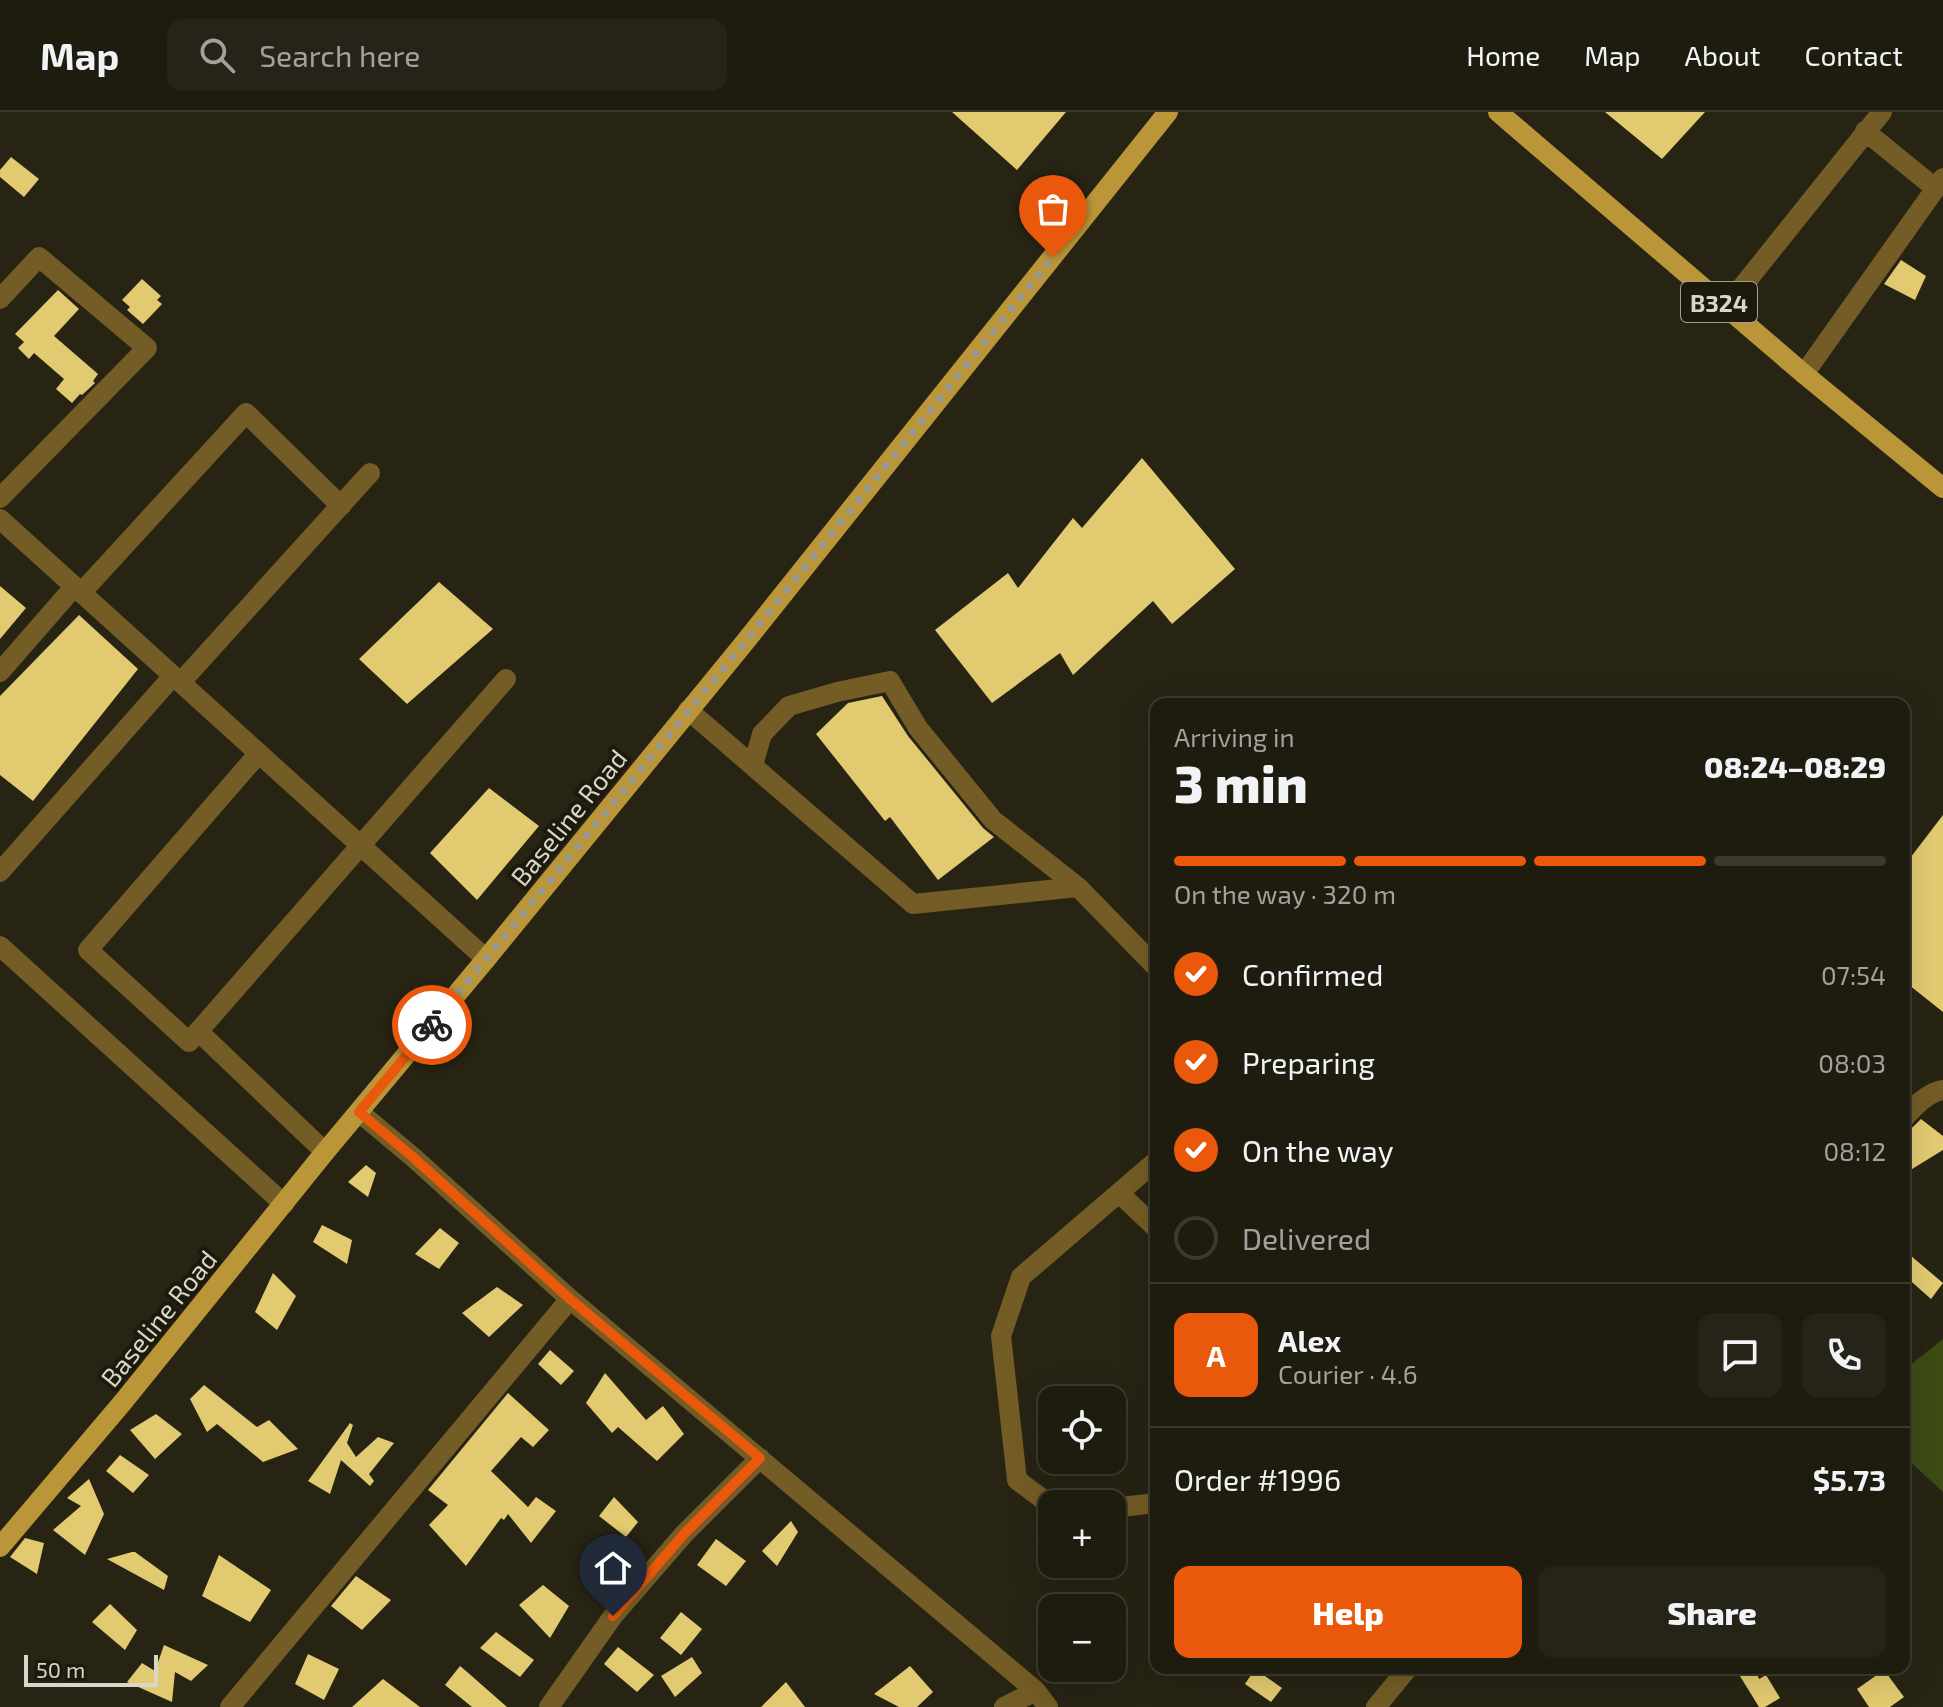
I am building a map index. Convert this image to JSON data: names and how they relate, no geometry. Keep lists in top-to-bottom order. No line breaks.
{"streets":{"main road":["B324","Baseline Road"]},"scale_bar":"50 m","page":{"header":"Map","search":"Search here","nav":["Home","Map","About","Contact"],"heading":["3 min","Arriving in","08:24–08:29"],"panel":["Alex","Courier · 4.6","Order #1996","$5.73"],"bar":"On the way · 320 m","list":[["Confirmed","07:54"],["Preparing","08:03"],["On the way","08:12"],"Delivered"],"round":"A","map_buttons":["+","−"],"buttons":["Help","Share"],"scale":"50 m"}}
